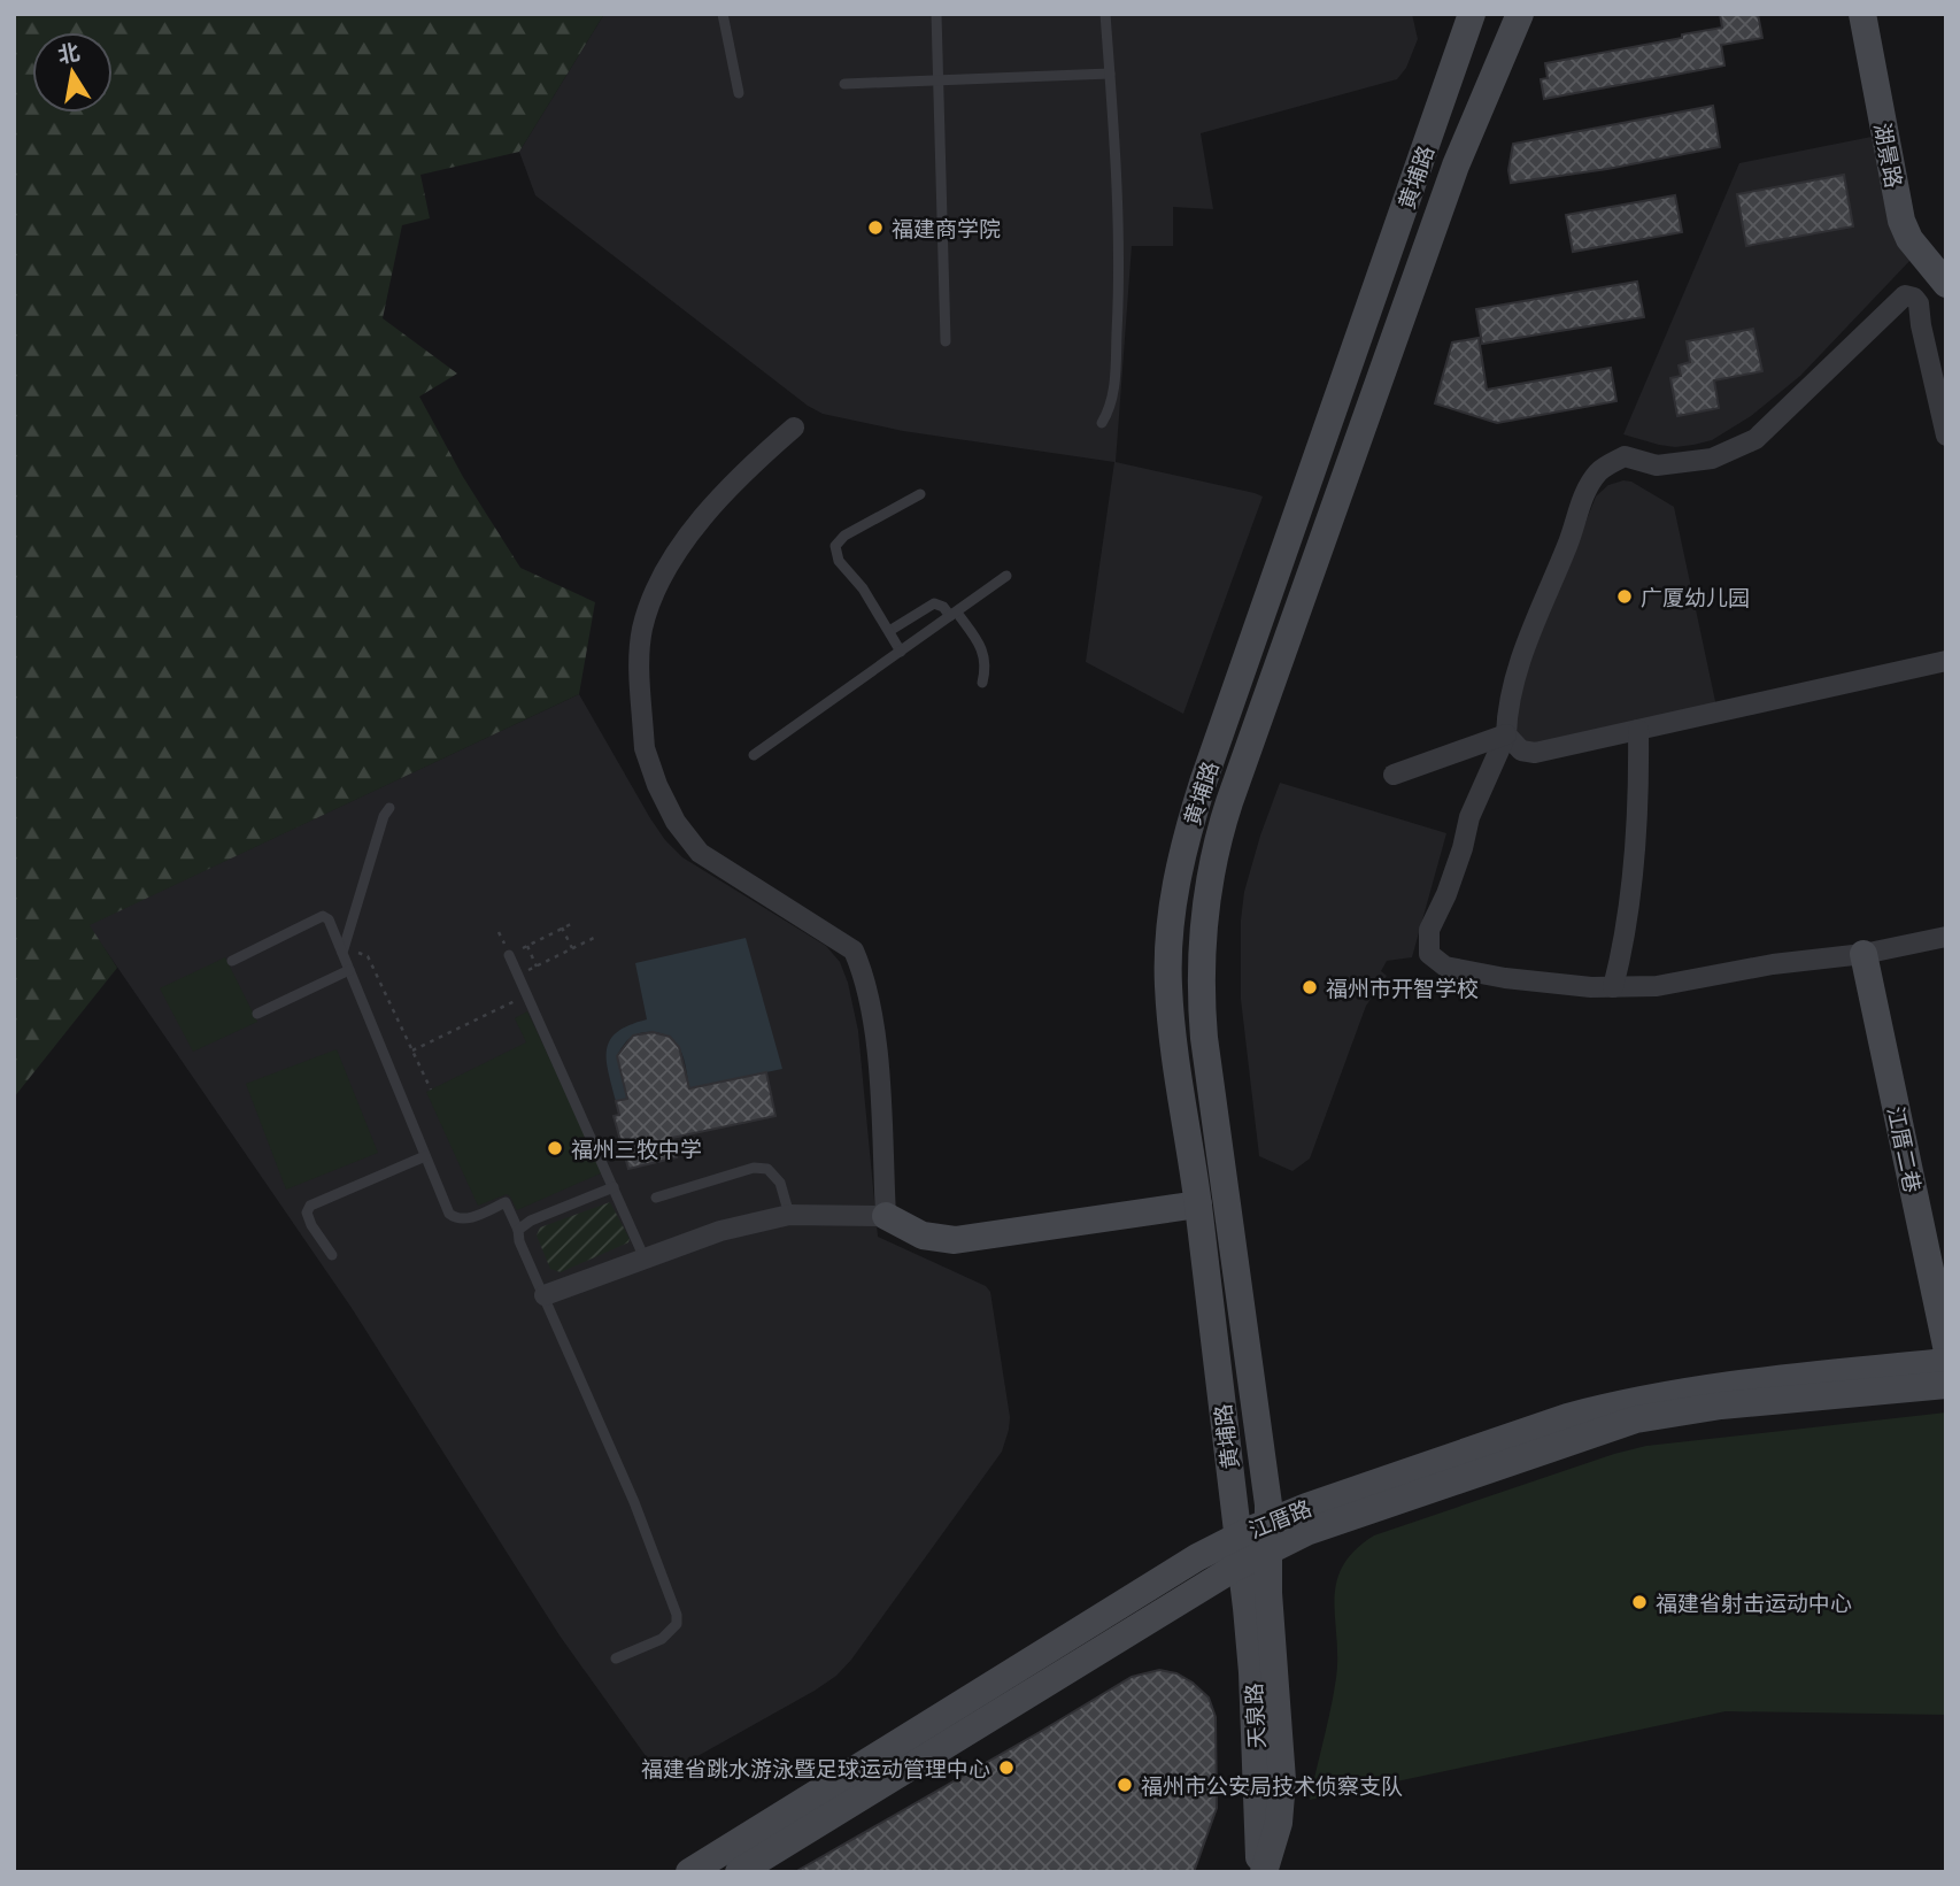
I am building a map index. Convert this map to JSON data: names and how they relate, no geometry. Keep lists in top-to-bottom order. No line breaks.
{"streets":{"main road":["湖景路","黄埔路","江厝二巷","江厝路"]},"crossings":[["黄埔路","江厝路"]],"places":["福建商学院","广厦幼儿园","福州市开智学校","福州三牧中学","福建省射击运动中心","福建省跳水游泳暨足球运动管理中心","福州市公安局技术侦察支队"],"north":"top"}
